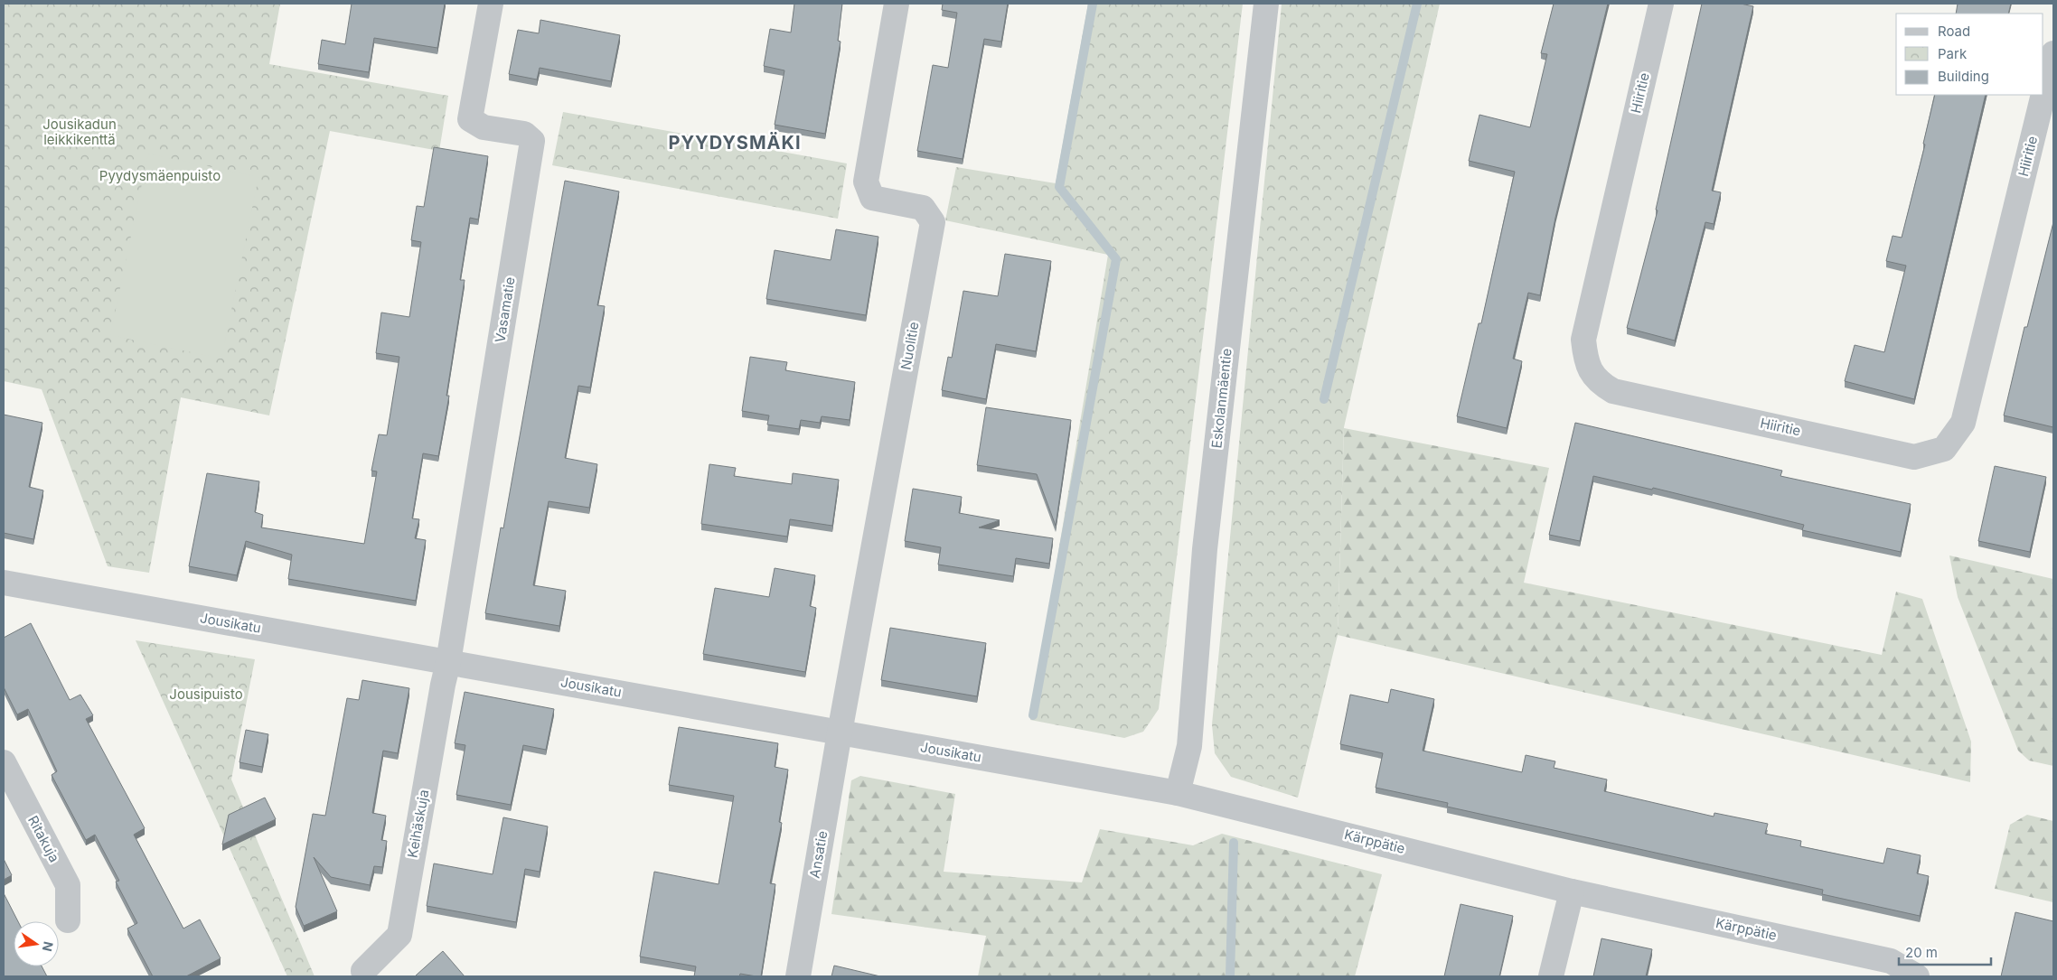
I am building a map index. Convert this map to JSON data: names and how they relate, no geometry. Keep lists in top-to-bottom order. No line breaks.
{"streets":{"street":["Hiiritie","Vasamatie","Nuolitie","Eskolanmäentie","Jousikatu","Keihäskuja","Ritakuja","Kärppätie","Ansatie"]},"crossings":[["Vasamatie","Jousikatu"],["Vasamatie","Keihäskuja"],["Nuolitie","Jousikatu"],["Nuolitie","Ansatie"],["Eskolanmäentie","Jousikatu"],["Eskolanmäentie","Kärppätie"],["Jousikatu","Keihäskuja"],["Jousikatu","Kärppätie"],["Jousikatu","Ansatie"]],"districts":["PYYDYSMÄKI"],"parks":["Jousikadun leikkikenttä","Pyydysmäenpuisto","Jousipuisto"],"legend":["Road","Park","Building"],"scale_bar":"20 m","north":"right"}
